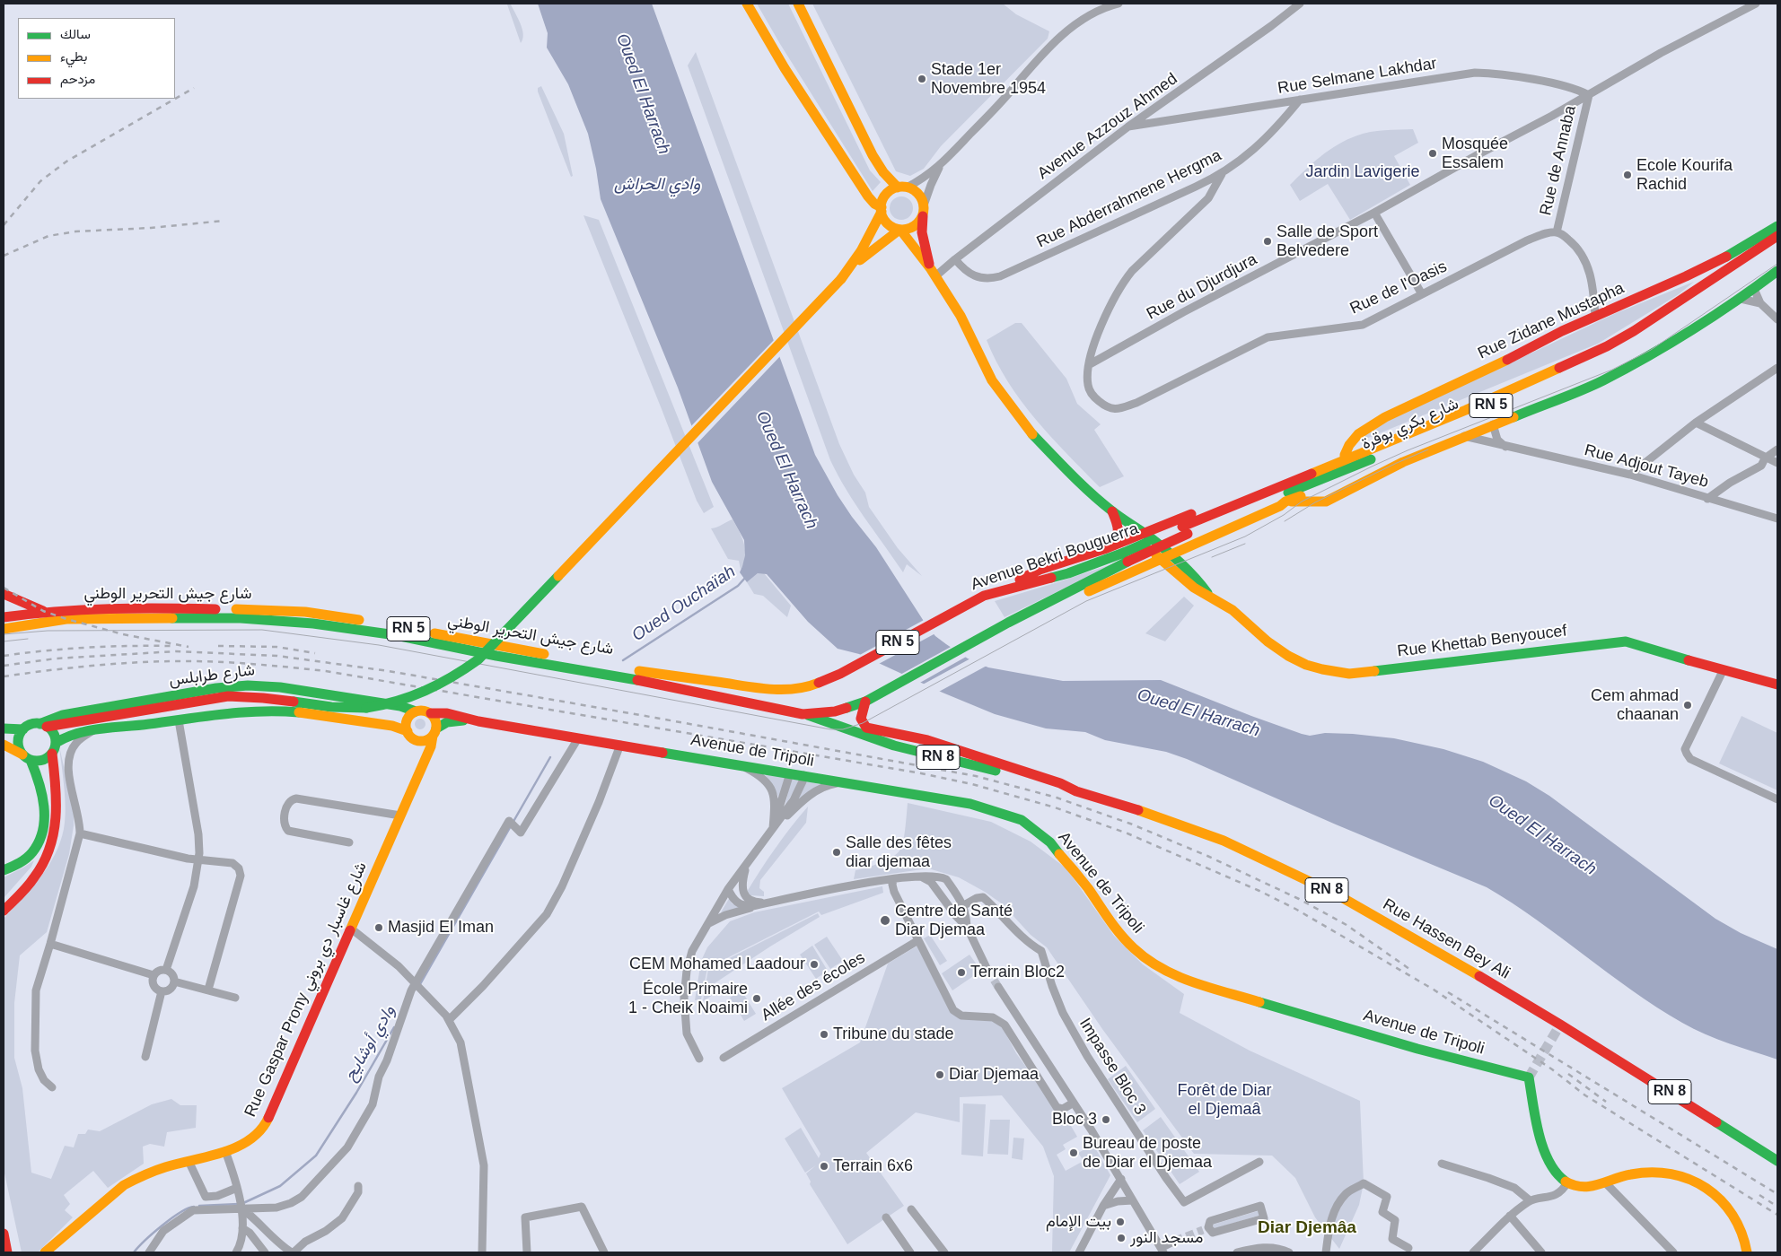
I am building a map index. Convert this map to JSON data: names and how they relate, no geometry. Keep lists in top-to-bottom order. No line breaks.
{"streets":{"main road":["Rue Zidane Mustapha","RN 5","شارع بكري بوقرة","Avenue Bekri Bouguerra","شارع جيش التحرير الوطني","Rue Khettab Benyoucef","شارع طرابلس","Avenue de Tripoli","RN 8","Rue Hassen Bey Ali","Rue Gaspar Prony شارع غاسبار دي بروني"],"street":["Rue Selmane Lakhdar","Avenue Azzouz Ahmed","Rue de Annaba","Rue Abderrahmene Hergma","Rue du Djurdjura","Rue de l'Oasis","Rue Adjout Tayeb","Allée des écoles","Impasse Bloc 3"]},"crossings":[["Rue Selmane Lakhdar","Avenue Azzouz Ahmed"],["Rue Selmane Lakhdar","Rue de Annaba"],["Rue Selmane Lakhdar","Rue Abderrahmene Hergma"],["Rue Selmane Lakhdar","Rue du Djurdjura"],["Avenue Azzouz Ahmed","Rue Abderrahmene Hergma"],["Avenue Azzouz Ahmed","Rue Khettab Benyoucef"],["Rue de Annaba","Rue du Djurdjura"],["Rue de Annaba","Rue de l'Oasis"],["Rue du Djurdjura","Rue de l'Oasis"],["Rue Zidane Mustapha","Avenue Bekri Bouguerra"],["RN 5","Avenue Bekri Bouguerra"],["RN 5","شارع جيش التحرير الوطني"],["RN 5","Rue Hassen Bey Ali"],["شارع بكري بوقرة","Avenue Bekri Bouguerra"],["Avenue Bekri Bouguerra","شارع جيش التحرير الوطني"],["Avenue Bekri Bouguerra","Rue Hassen Bey Ali"],["شارع جيش التحرير الوطني","Rue Hassen Bey Ali"],["شارع طرابلس","Avenue de Tripoli"],["شارع طرابلس","Rue Gaspar Prony شارع غاسبار دي بروني"],["Avenue de Tripoli","Rue Gaspar Prony شارع غاسبار دي بروني"]],"districts":["Diar Djemâa"],"water":["Oued El Harrach","وادي الحراش","Oued Ouchaïah","وادي أوشايح"],"parks":["Jardin Lavigerie","Forêt de Diar el Djemaâ"],"places":["Stade 1er Novembre 1954","Mosquée Essalem","Ecole Kourifa Rachid","Salle de Sport Belvedere","Cem ahmad chaanan","Salle des fêtes diar djemaa","Centre de Santé Diar Djemaa","Masjid El Iman","CEM Mohamed Laadour","Terrain Bloc2","École Primaire 1 - Cheik Noaimi","Tribune du stade","Diar Djemaa","Bloc 3","Bureau de poste de Diar el Djemaa","Terrain 6x6","بيت الإمام","مسجد النور"],"legend":["سالك","بطيء","مزدحم"]}
